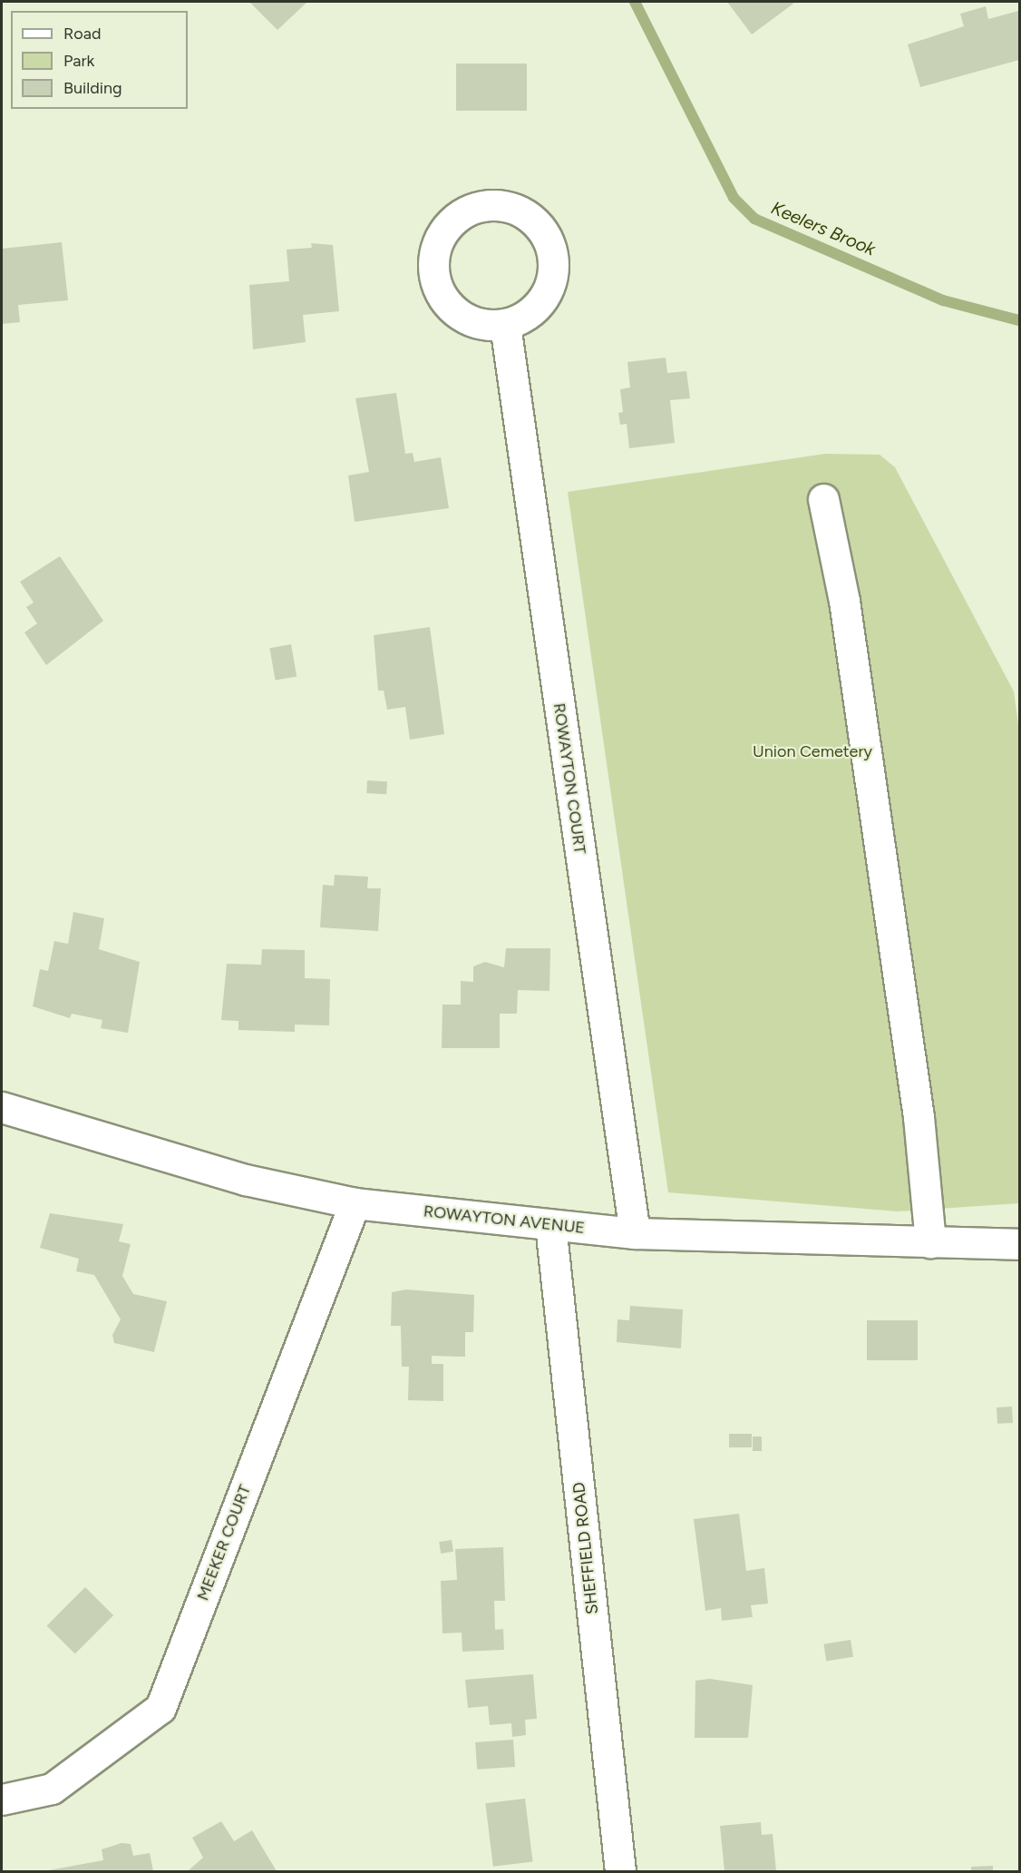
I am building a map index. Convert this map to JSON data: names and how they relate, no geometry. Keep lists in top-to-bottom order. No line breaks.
{"streets":{"street":["ROWAYTON COURT","ROWAYTON AVENUE","MEEKER COURT","SHEFFIELD ROAD"]},"crossings":[["ROWAYTON COURT","ROWAYTON AVENUE"],["ROWAYTON AVENUE","MEEKER COURT"],["ROWAYTON AVENUE","SHEFFIELD ROAD"]],"water":["Keelers Brook"],"parks":["Union Cemetery"],"legend":["Road","Park","Building"]}
